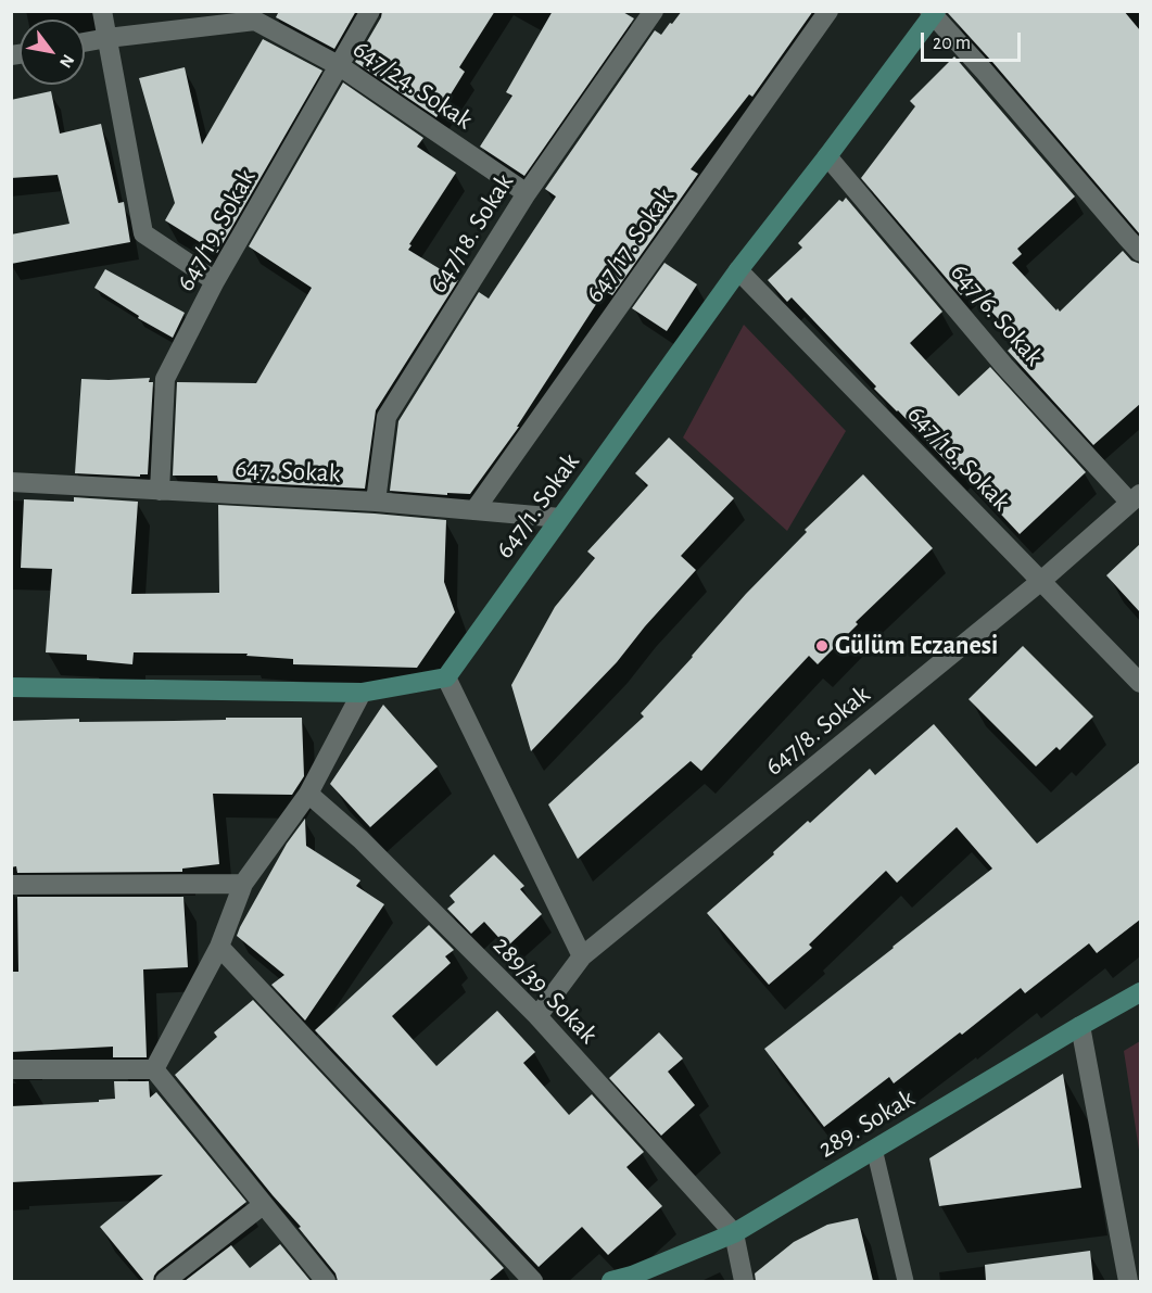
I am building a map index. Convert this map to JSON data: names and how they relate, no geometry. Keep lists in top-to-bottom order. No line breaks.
{"streets":{"street":["647/24. Sokak","647/19. Sokak","647/18. Sokak","647/17. Sokak","647/6. Sokak","647/16. Sokak","647. Sokak","647/1. Sokak","647/8. Sokak","289/39. Sokak","289. Sokak"]},"crossings":[["647/24. Sokak","647/19. Sokak"],["647/24. Sokak","647/18. Sokak"],["647/19. Sokak","647. Sokak"],["647/18. Sokak","647. Sokak"],["647/17. Sokak","647. Sokak"],["647/6. Sokak","647/1. Sokak"],["647/6. Sokak","647/8. Sokak"],["647/16. Sokak","647/1. Sokak"],["647/16. Sokak","647/8. Sokak"],["647. Sokak","647/1. Sokak"],["647/8. Sokak","289/39. Sokak"],["289/39. Sokak","289. Sokak"]],"places":["Gülüm Eczanesi"],"scale_bar":"20 m","north":"bottom right"}
